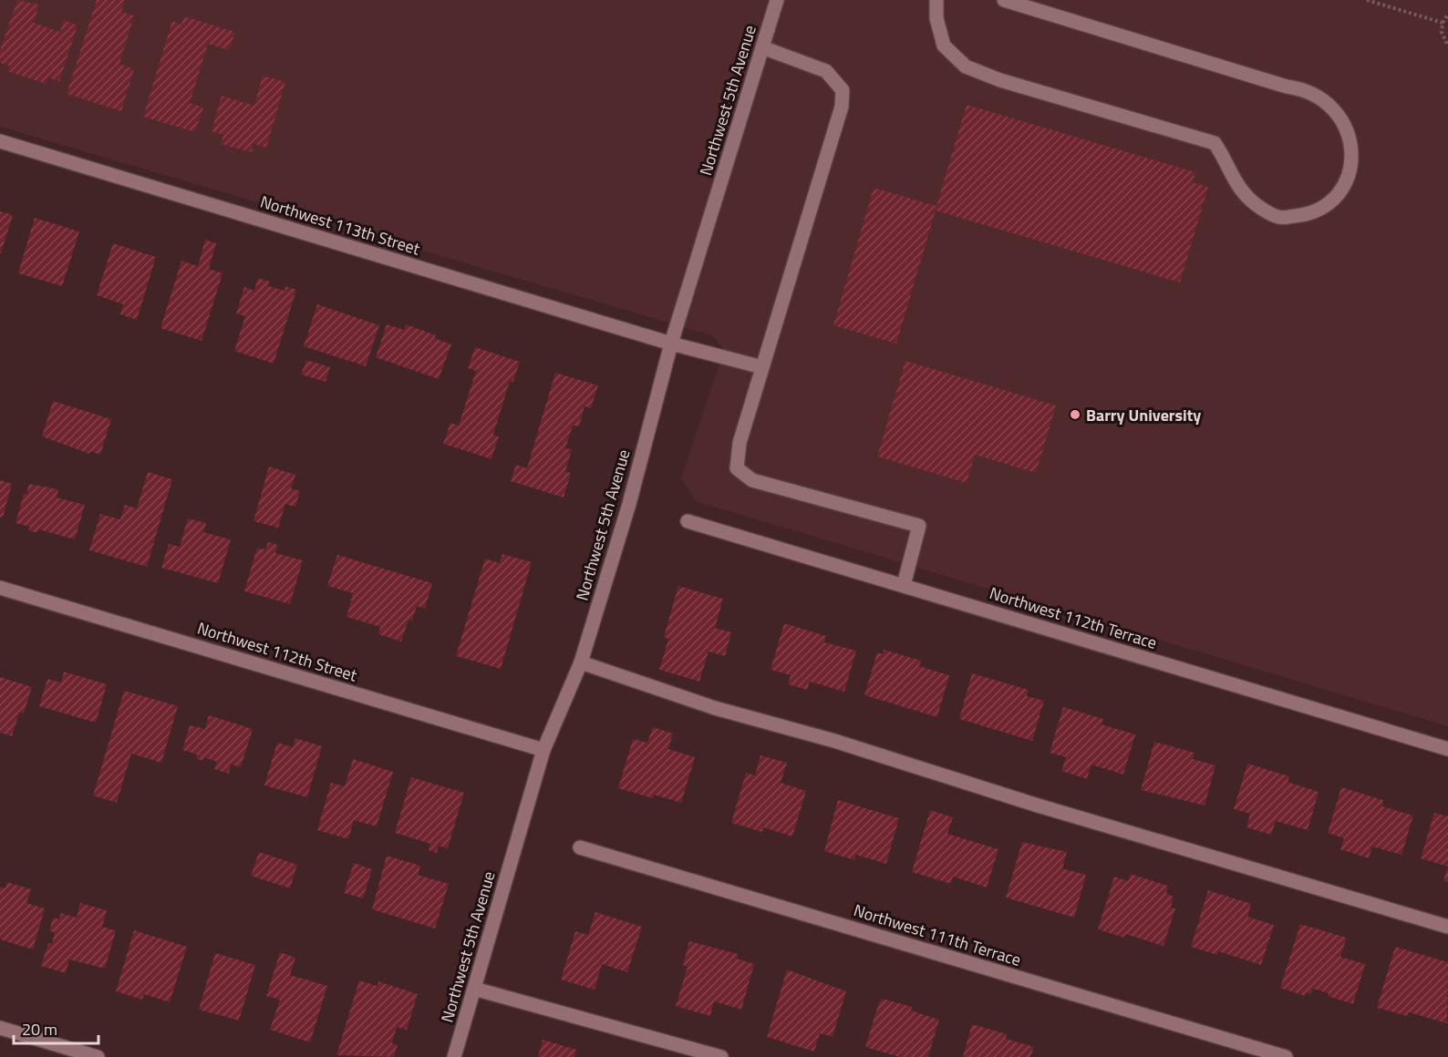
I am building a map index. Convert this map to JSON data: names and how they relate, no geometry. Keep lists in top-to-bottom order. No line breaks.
{"streets":{"street":["Northwest 5th Avenue","Northwest 113th Street","Northwest 112th Terrace","Northwest 112th Street","Northwest 111th Terrace"]},"crossings":[["Northwest 5th Avenue","Northwest 113th Street"],["Northwest 5th Avenue","Northwest 112th Street"]],"places":["Barry University"],"scale_bar":"20 m"}
